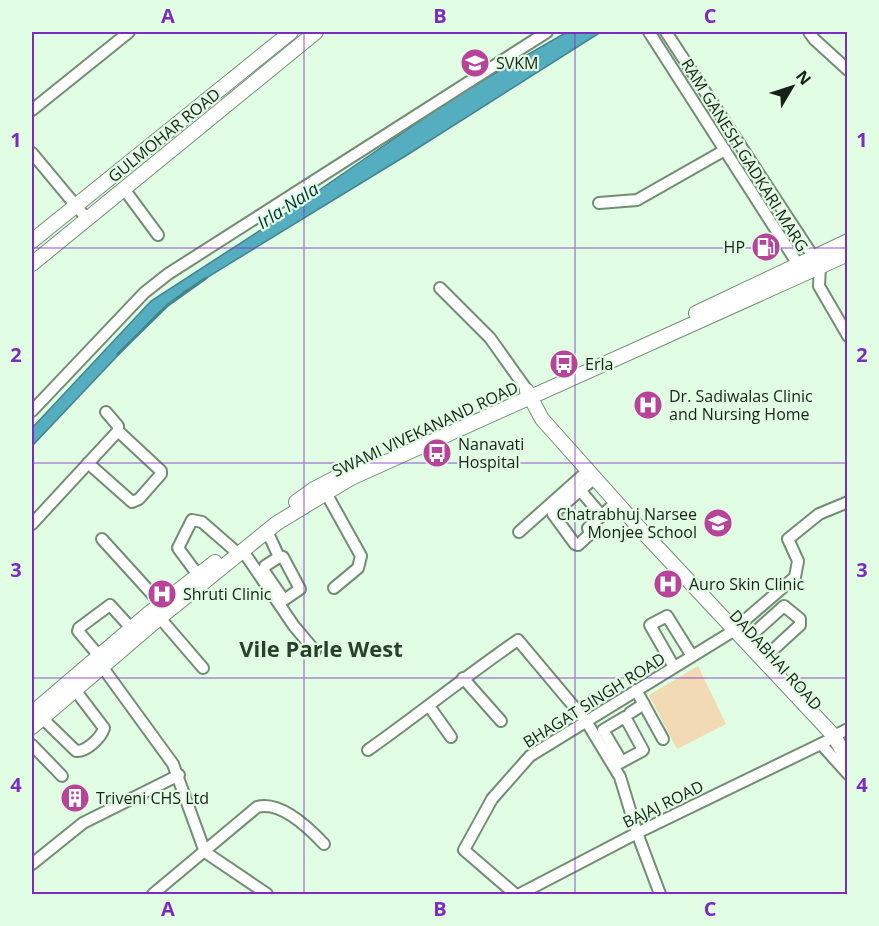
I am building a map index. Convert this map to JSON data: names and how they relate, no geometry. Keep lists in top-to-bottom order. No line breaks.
{"streets":{"main road":["GULMOHAR ROAD","SWAMI VIVEKANAND ROAD","DADABHAI ROAD"],"street":["RAM GANESH GADKARI MARG","BHAGAT SINGH ROAD","BAJAJ ROAD"]},"crossings":[["RAM GANESH GADKARI MARG","SWAMI VIVEKANAND ROAD"],["SWAMI VIVEKANAND ROAD","DADABHAI ROAD"],["DADABHAI ROAD","BHAGAT SINGH ROAD"],["DADABHAI ROAD","BAJAJ ROAD"]],"districts":["Vile Parle West"],"water":["Irla Nala"],"places":{"school or university":["SVKM","Chatrabhuj Narsee Monjee School"],"fuel station":["HP"],"bus stop":["Erla","Nanavati Hospital"],"hospital":["Dr. Sadiwalas Clinic and Nursing Home","Auro Skin Clinic","Shruti Clinic"],"building":["Triveni CHS Ltd"]},"north":"top right","grid":{"columns":["A","B","C"],"rows":["1","2","3","4"]}}
